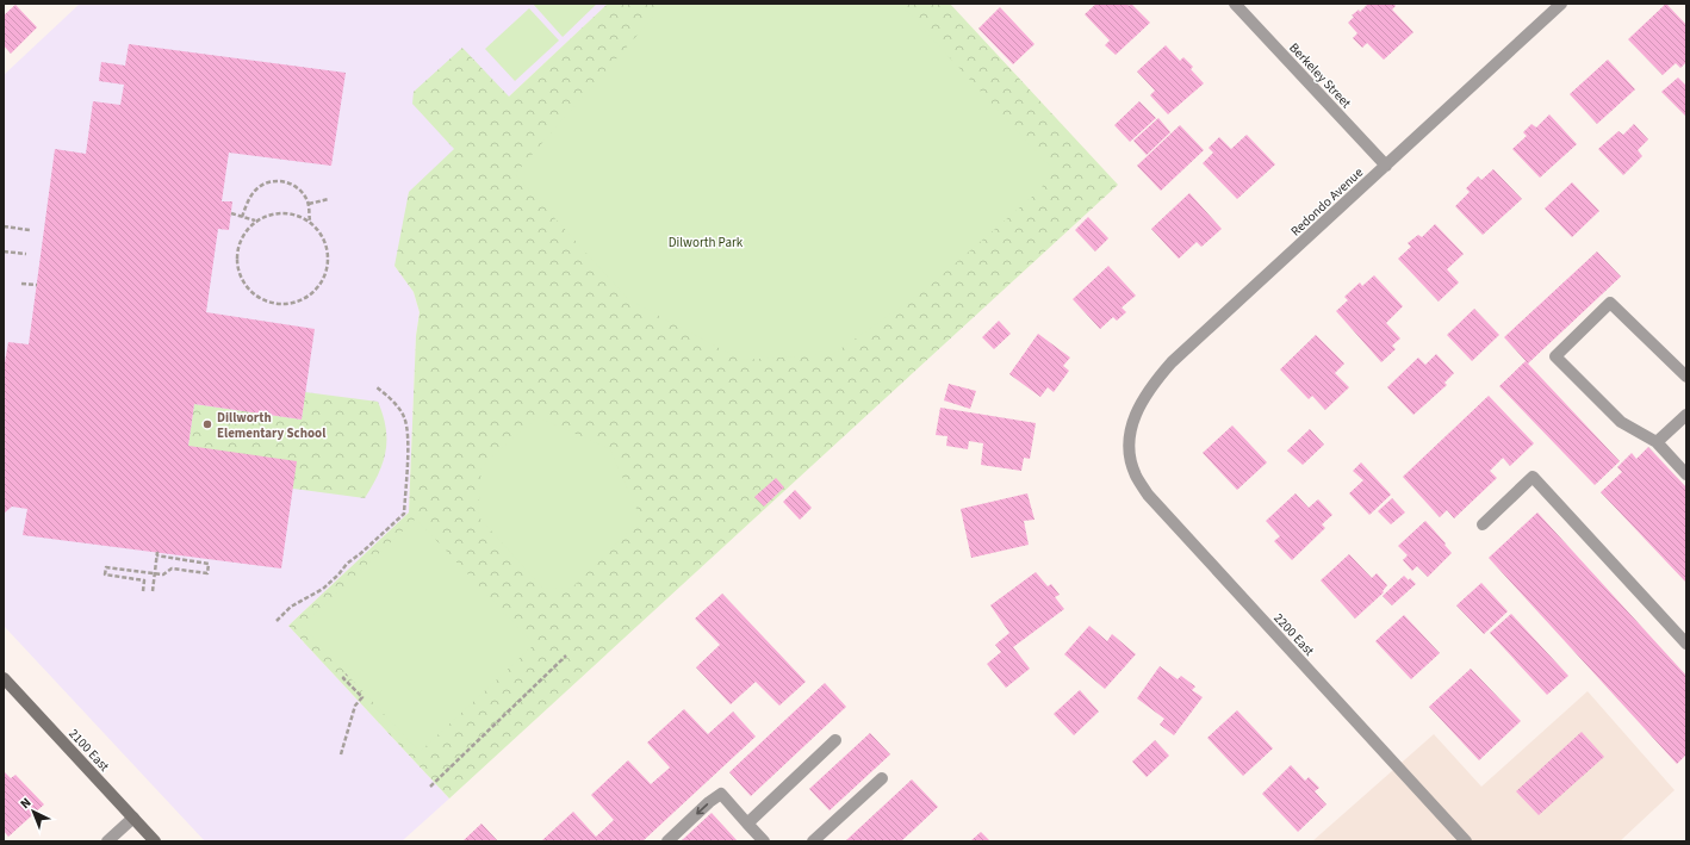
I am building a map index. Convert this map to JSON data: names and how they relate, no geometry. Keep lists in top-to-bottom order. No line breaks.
{"streets":{"street":["Berkeley Street","Redondo Avenue","2200 East","2100 East"]},"crossings":[["Berkeley Street","Redondo Avenue"],["Redondo Avenue","2200 East"]],"parks":["Dilworth Park"],"places":["Dillworth Elementary School"],"north":"top left"}
